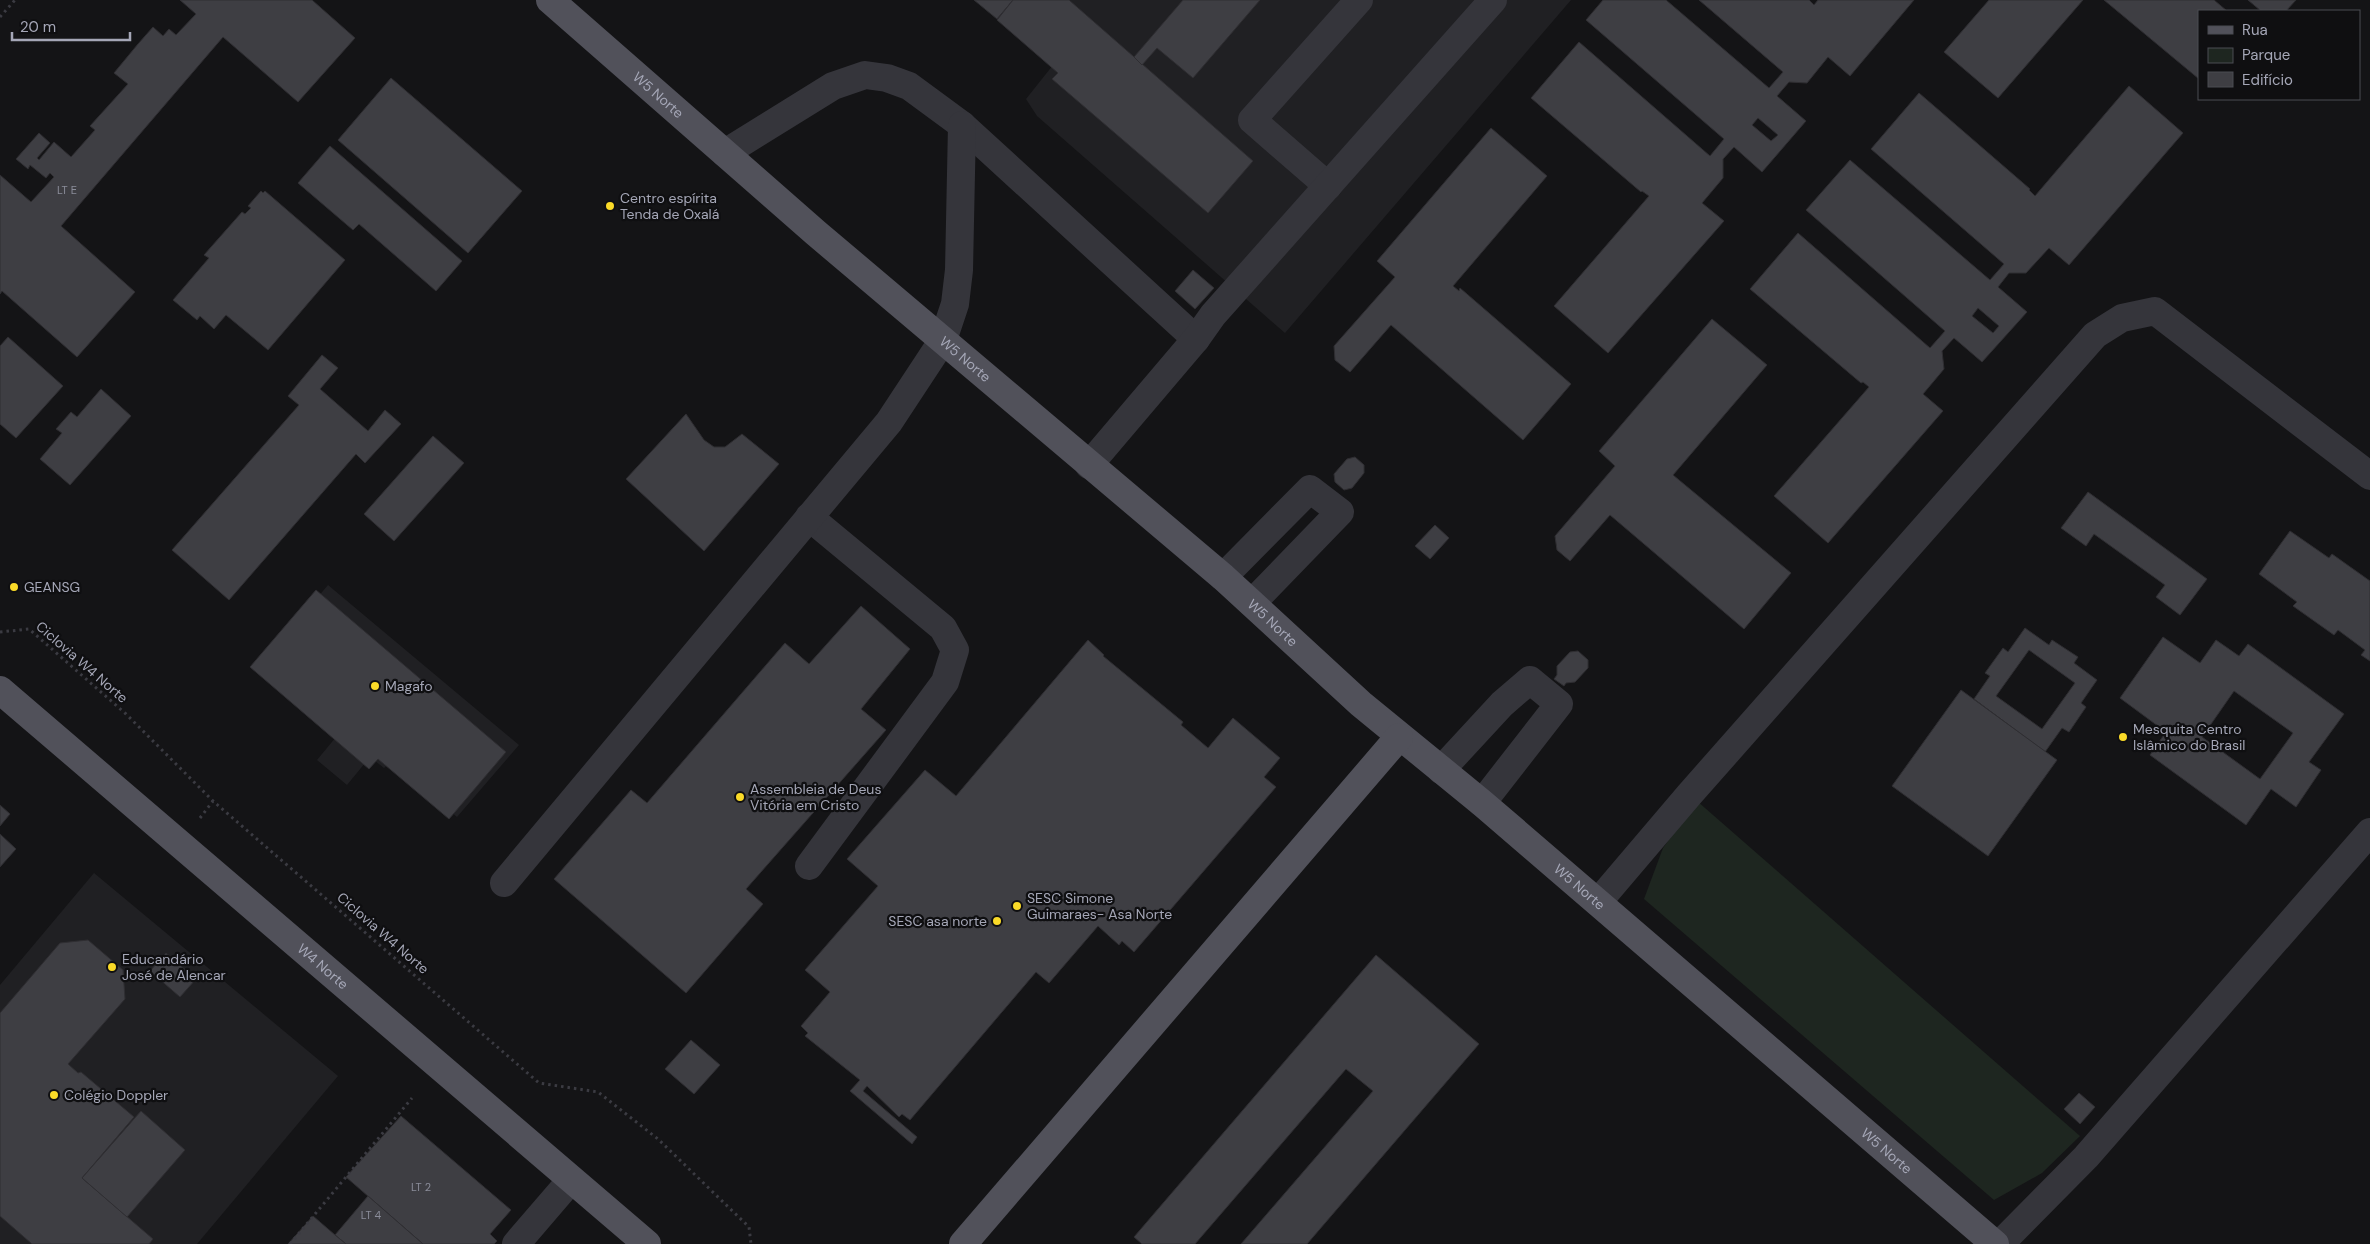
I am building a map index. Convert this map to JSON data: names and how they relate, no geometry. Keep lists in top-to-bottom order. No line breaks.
{"streets":{"main road":["W5 Norte","W4 Norte"],"path":["Ciclovia W4 Norte"]},"places":["Centro espírita Tenda de Oxalá","GEANSG","Magafo","Mesquita Centro Islâmico do Brasil","Assembleia de Deus Vitória em Cristo","SESC Simone Guimaraes- Asa Norte","SESC asa norte","Educandário José de Alencar","Colégio Doppler"],"house_numbers":["LT E","LT 2","LT 4"],"legend":["Rua","Parque","Edifício"],"scale_bar":"20 m"}
